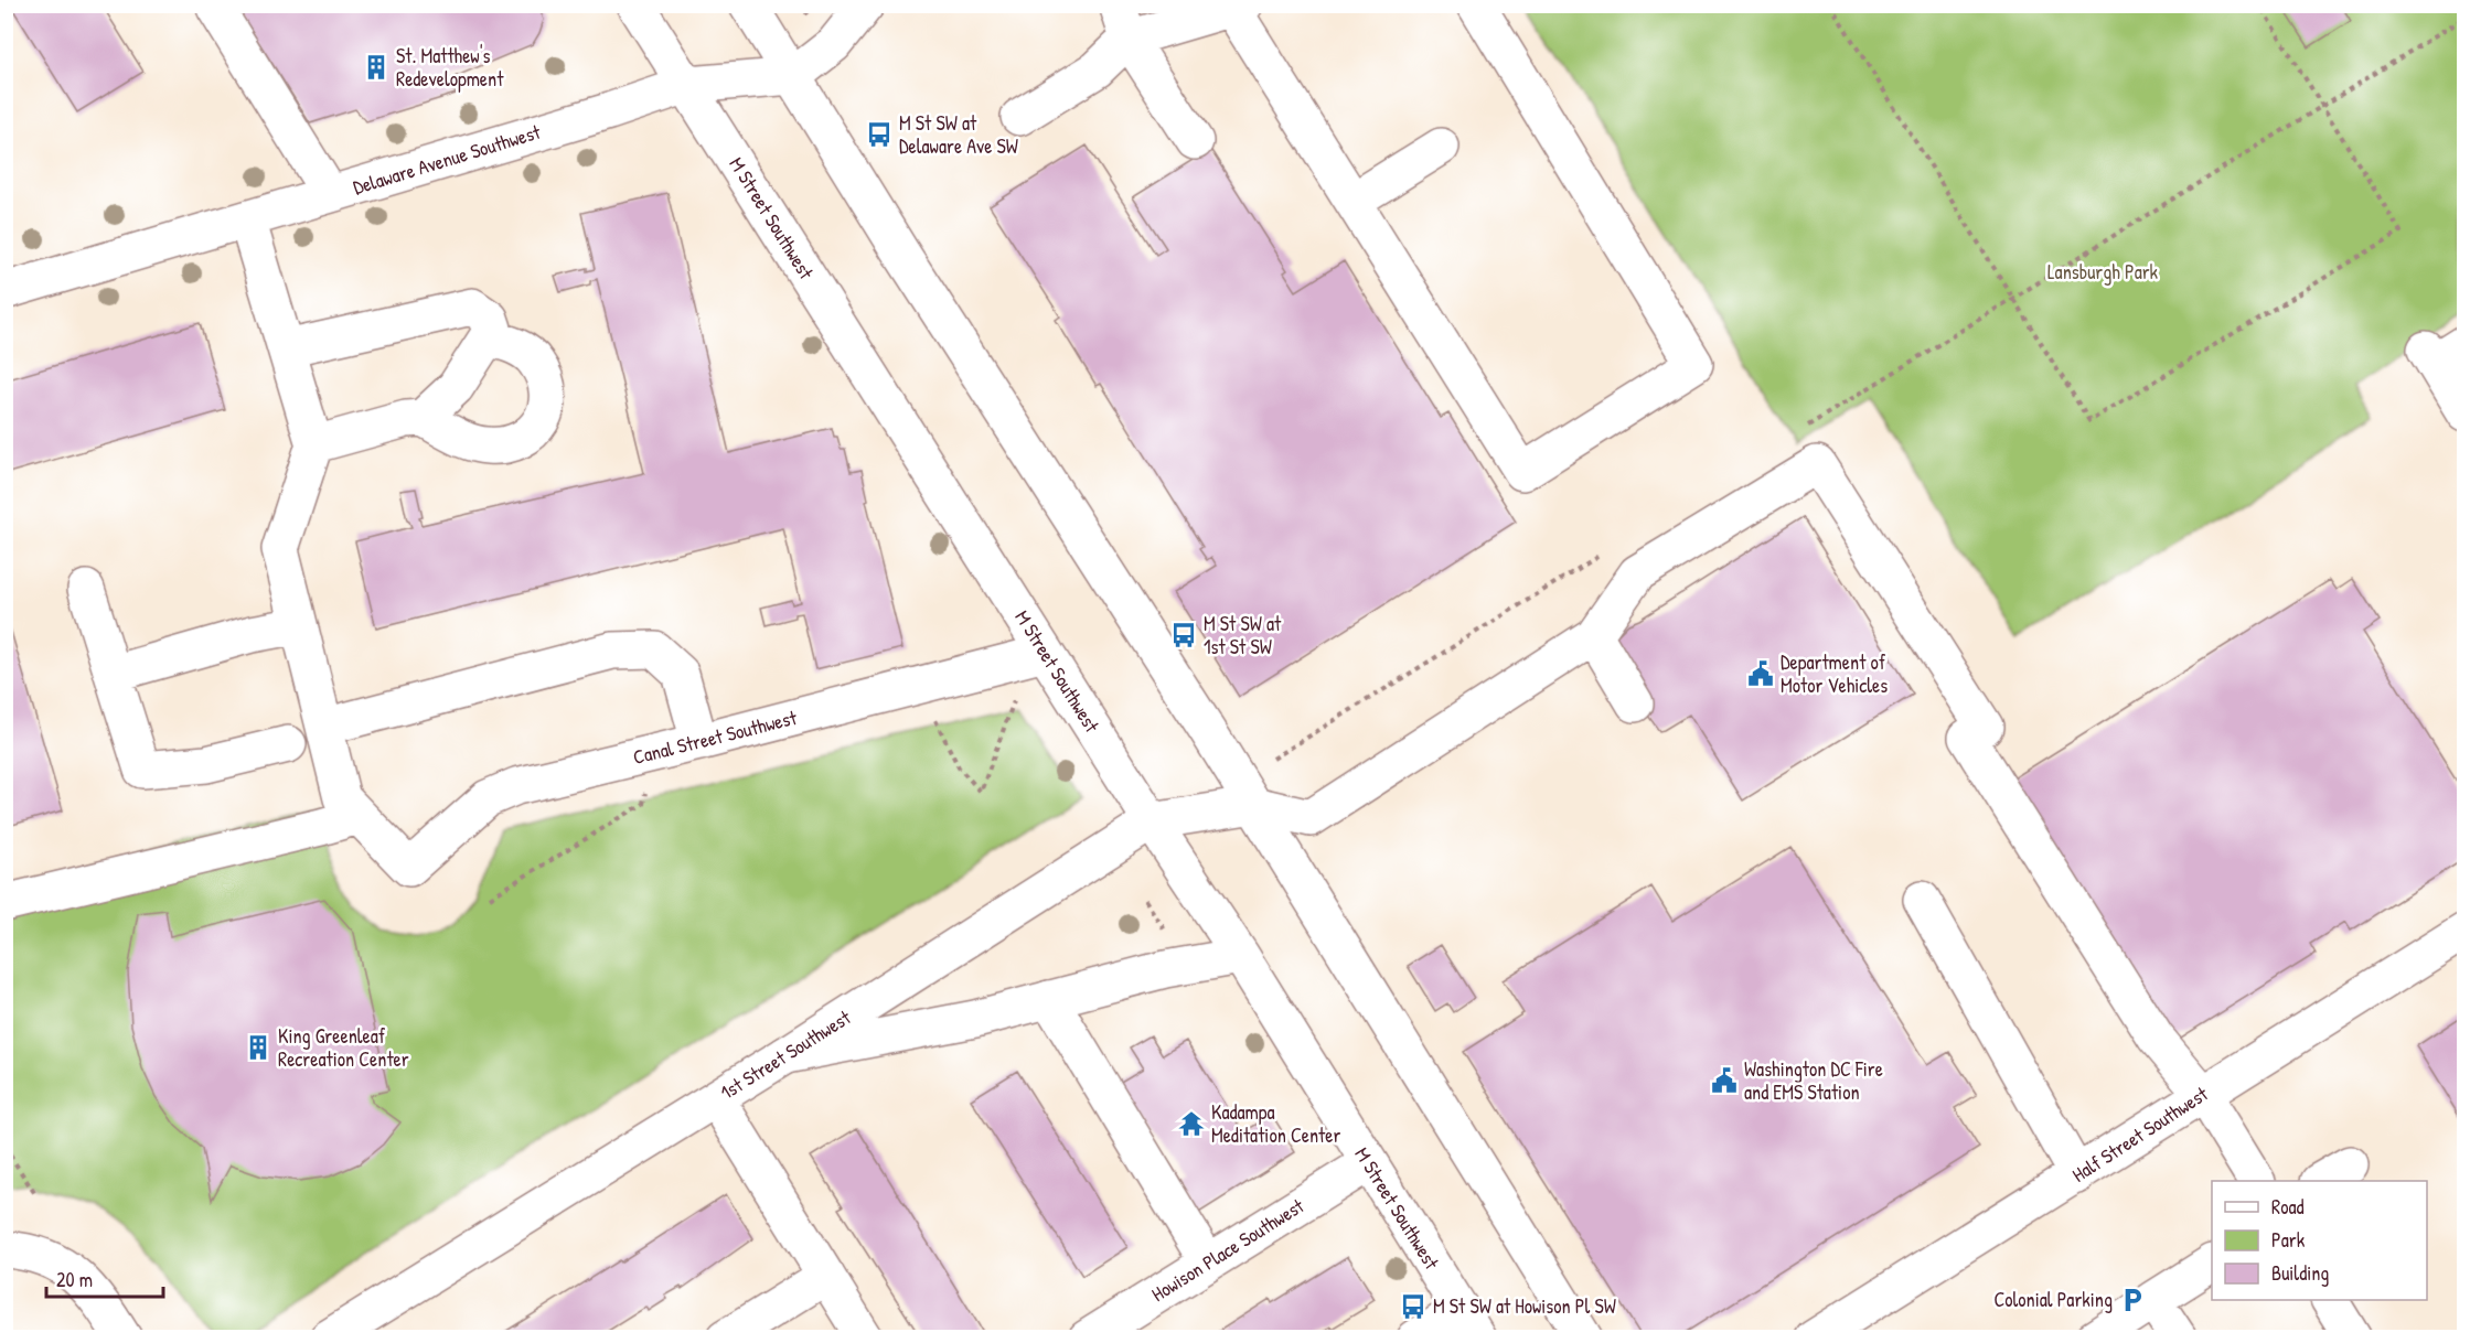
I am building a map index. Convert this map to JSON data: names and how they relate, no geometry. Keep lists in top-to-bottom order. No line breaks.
{"streets":{"street":["Delaware Avenue Southwest","M Street Southwest","Canal Street Southwest","1st Street Southwest","Half Street Southwest","Howison Place Southwest"]},"crossings":[["Delaware Avenue Southwest","M Street Southwest"],["M Street Southwest","Canal Street Southwest"],["M Street Southwest","1st Street Southwest"],["M Street Southwest","Howison Place Southwest"]],"parks":["Lansburgh Park"],"places":{"building":["St. Matthew's Redevelopment","King Greenleaf Recreation Center"],"bus stop":["M St SW at Delaware Ave SW","M St SW at 1st St SW","M St SW at Howison Pl SW"],"public building":["Department of Motor Vehicles","Washington DC Fire and EMS Station"],"temple":["Kadampa Meditation Center"],"parking":["Colonial Parking"]},"legend":["Road","Park","Building"],"scale_bar":"20 m"}
